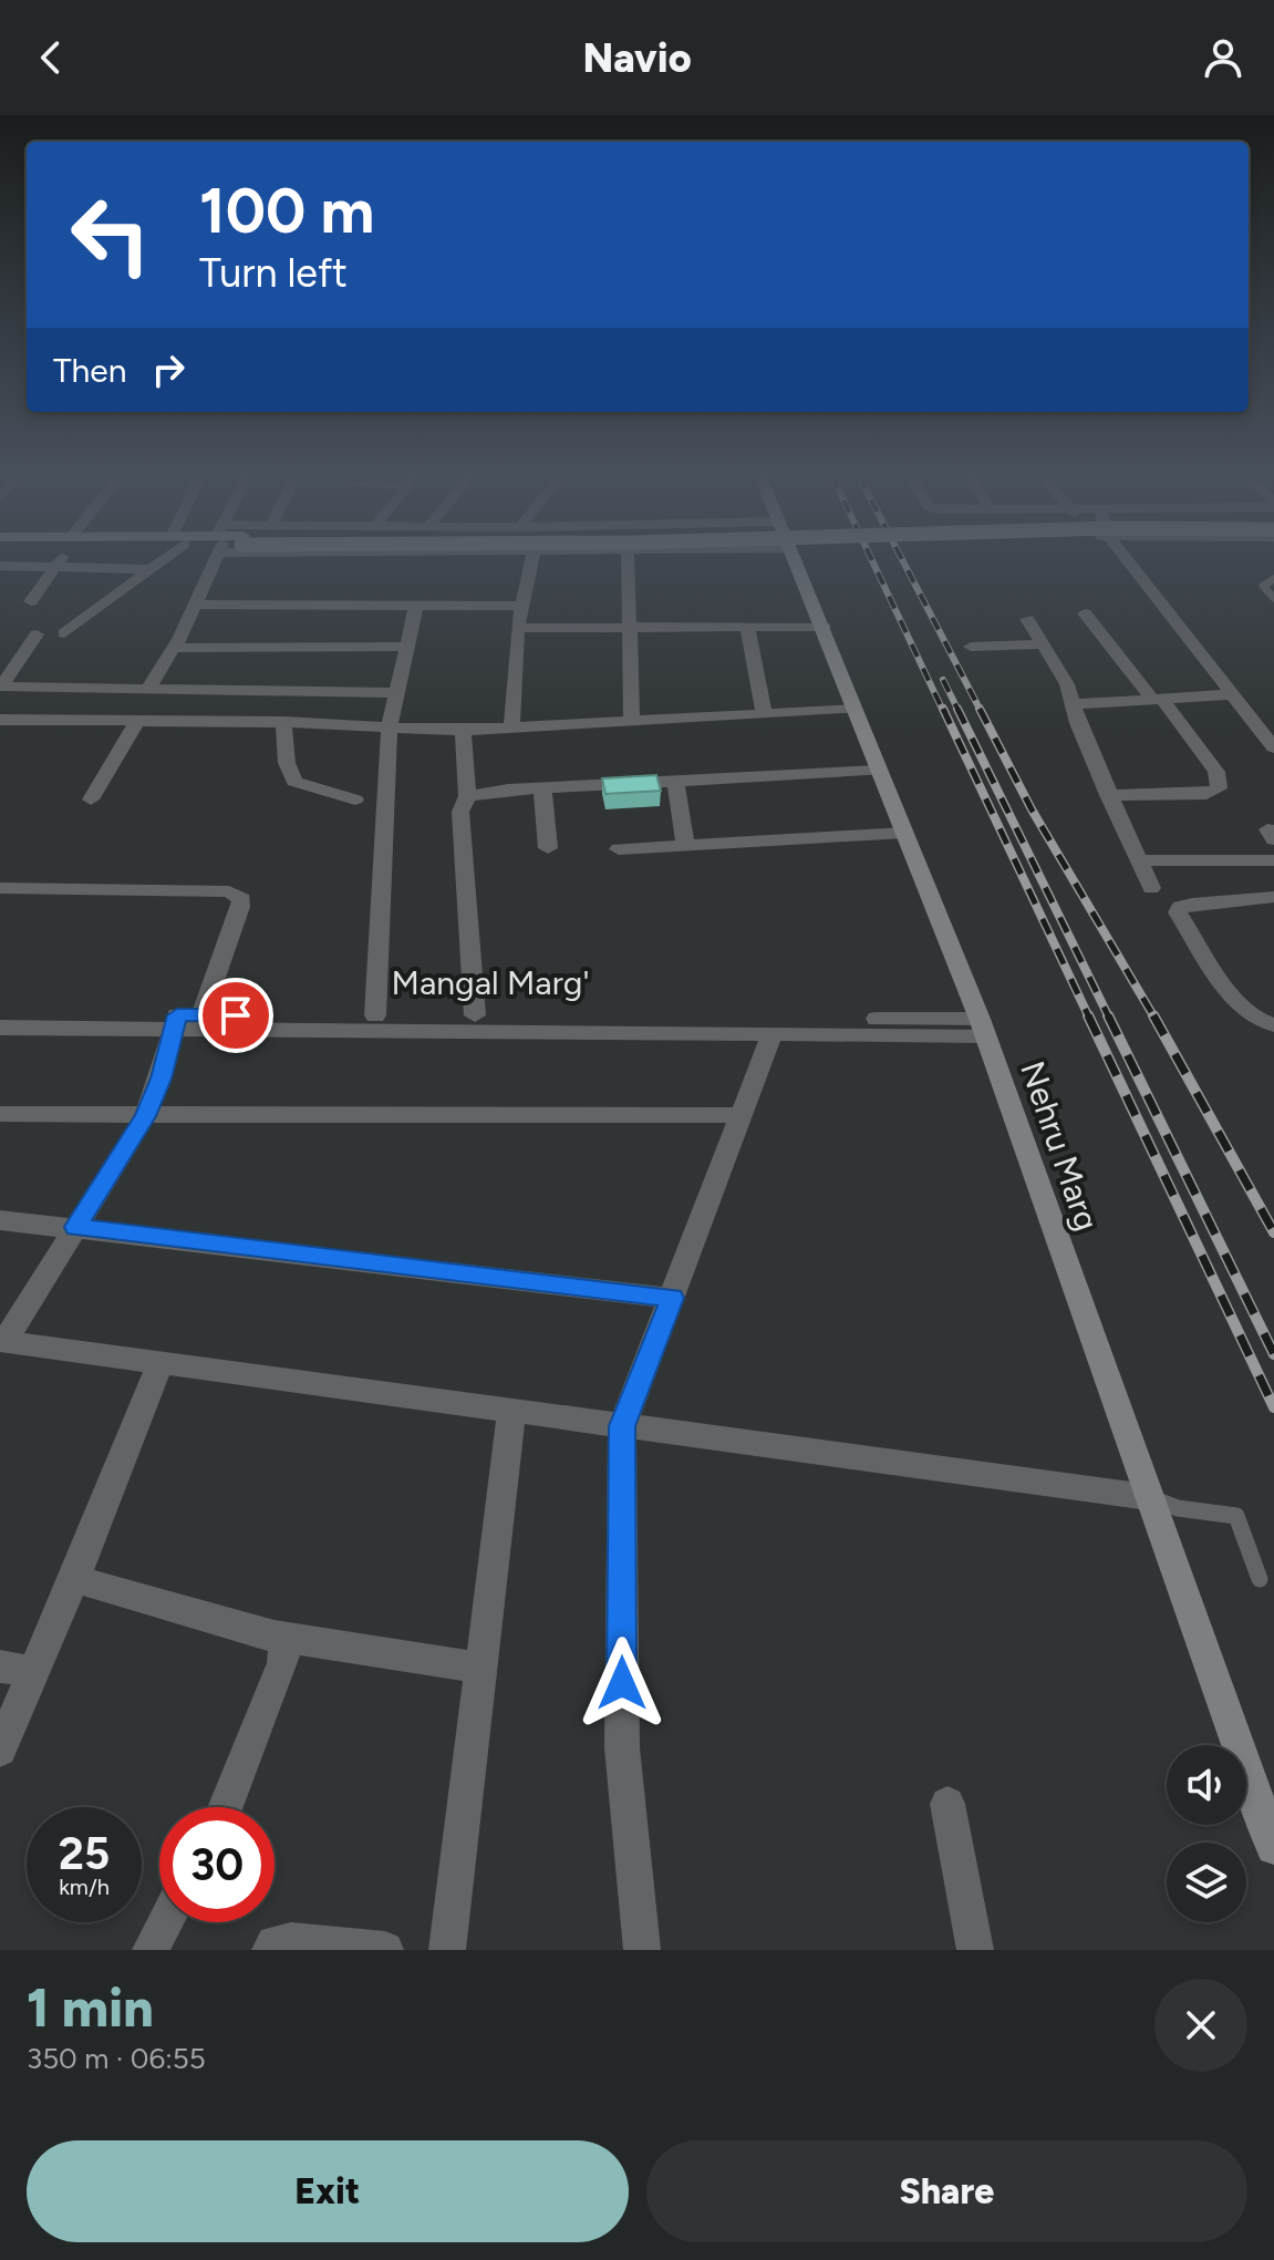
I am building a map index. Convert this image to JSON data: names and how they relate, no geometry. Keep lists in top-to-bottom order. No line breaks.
{"streets":{"main road":["Nehru Marg"],"street":["Mangal Marg'"]},"crossings":[["Mangal Marg'","Nehru Marg"]],"page":{"header":"Navio","turn":["100 m","Turn left"],"then":"Then","speed":"25 km/h","limit":"30","heading":["1 min","350 m · 06:55"],"buttons":["Exit","Share"]}}
